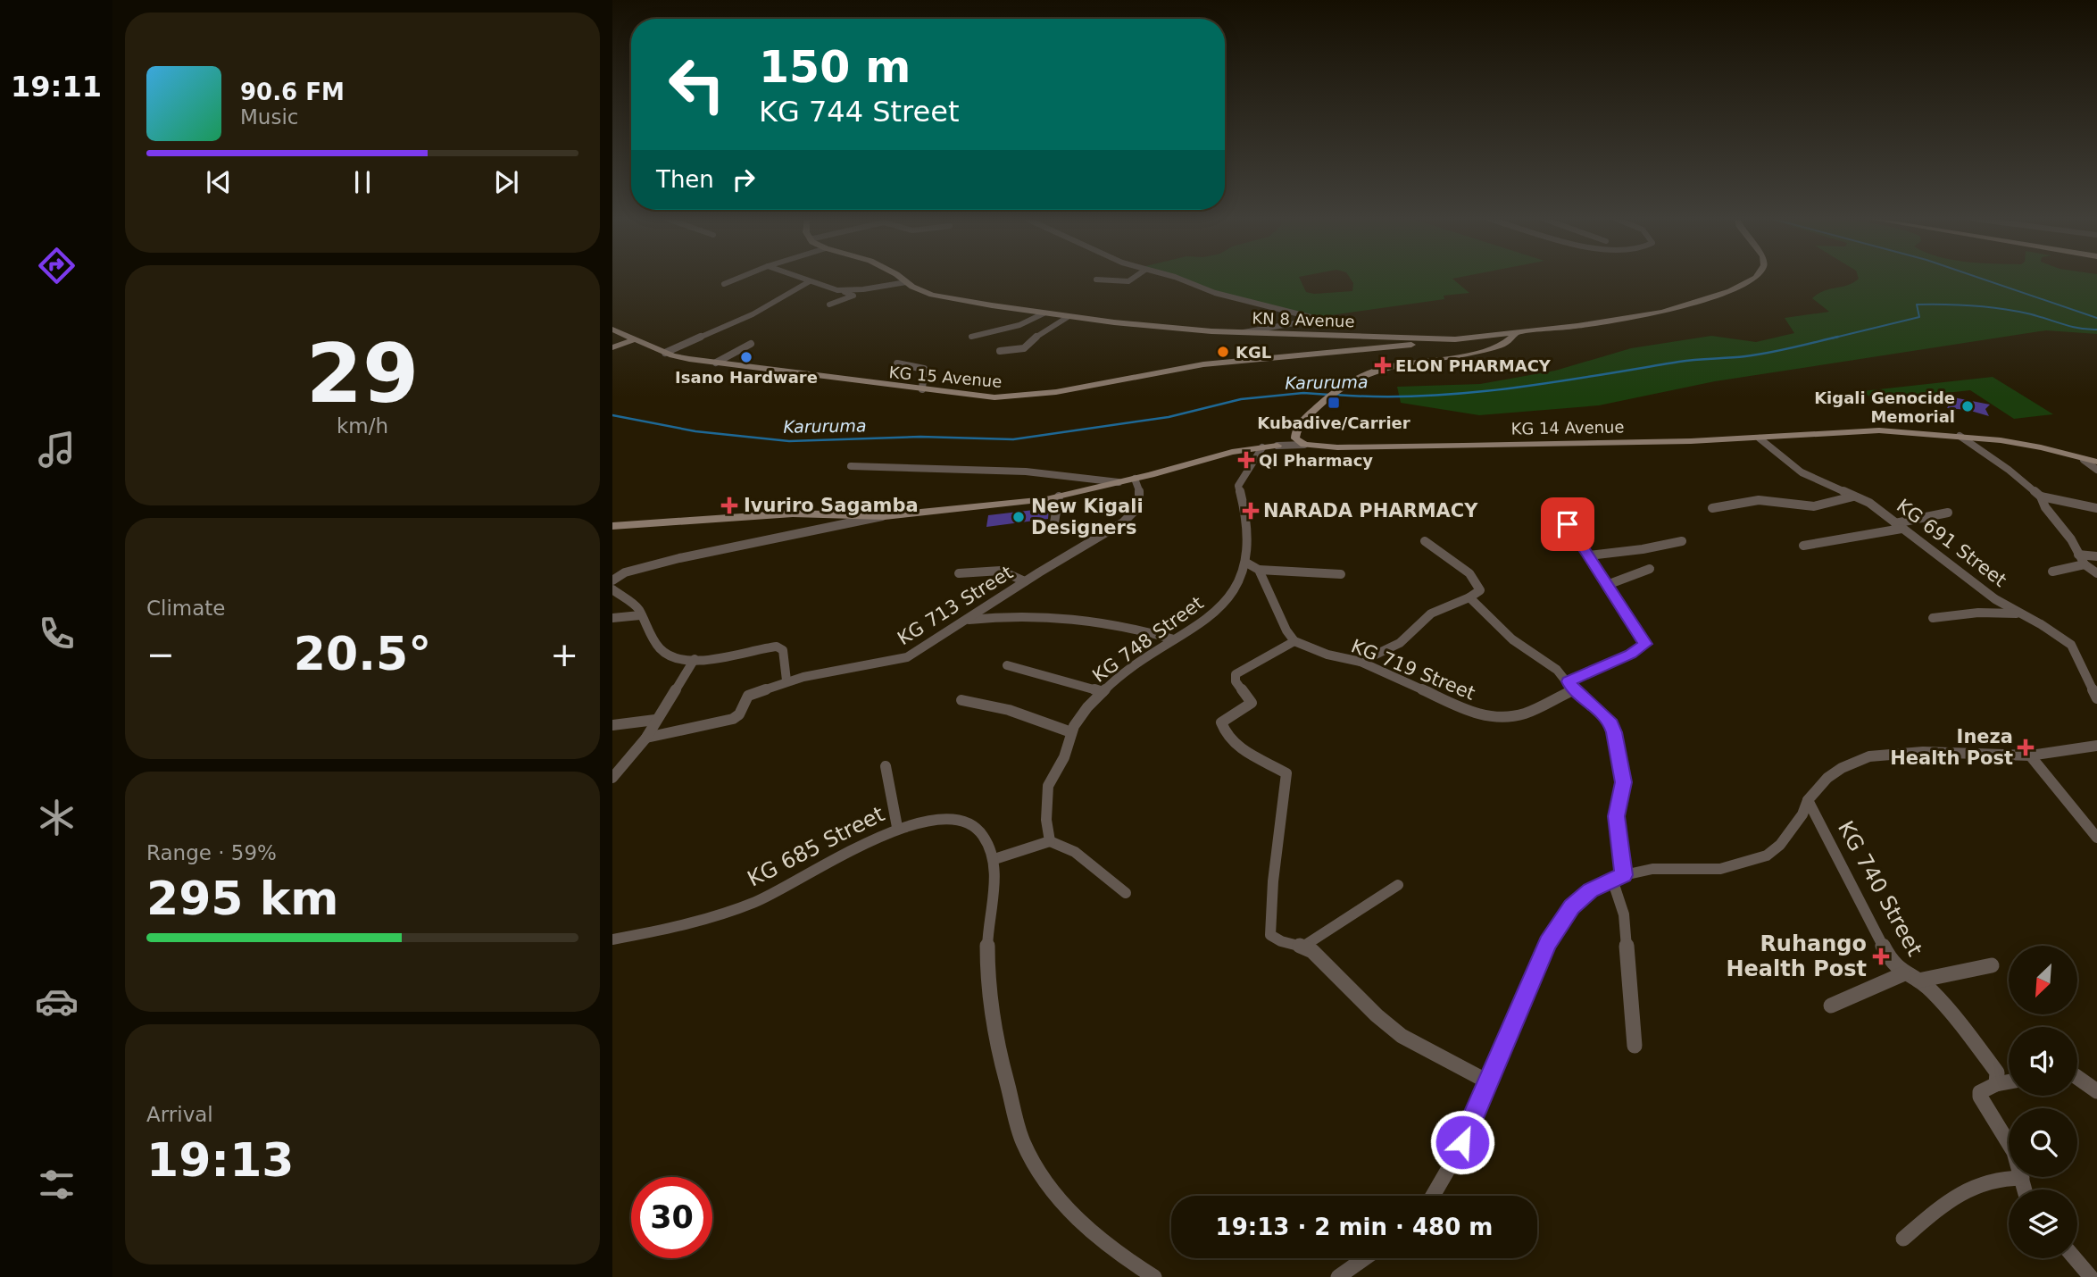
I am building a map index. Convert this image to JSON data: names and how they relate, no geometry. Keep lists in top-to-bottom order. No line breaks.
{"streets":{"main road":["KN 8 Avenue","KG 15 Avenue","KG 14 Avenue"],"street":["KG 691 Street","KG 713 Street","KG 748 Street","KG 719 Street","KG 685 Street","KG 740 Street"]},"crossings":[["KN 8 Avenue","KG 15 Avenue"],["KG 14 Avenue","KG 691 Street"]],"water":["Karuruma"],"places":{"other":["KGL","Isano Hardware","Kigali Genocide Memorial","New Kigali Designers"],"health":["ELON PHARMACY","Ql Pharmacy","Ivuriro Sagamba","NARADA PHARMACY","Ineza Health Post","Ruhango Health Post"],"transit":["Kubadive/Carrier"]},"north":"bottom left","page":{"tabs":"19:11","turn":["150 m","KG 744 Street"],"song":["90.6 FM","Music"],"then":"Then","tile":[["29","km/h"],"Climate",["Range · 59%","295 km"],["Arrival","19:13"]],"heat":["−","20.5°","+"],"limit":"30","trip":"19:13 · 2 min · 480 m"}}
